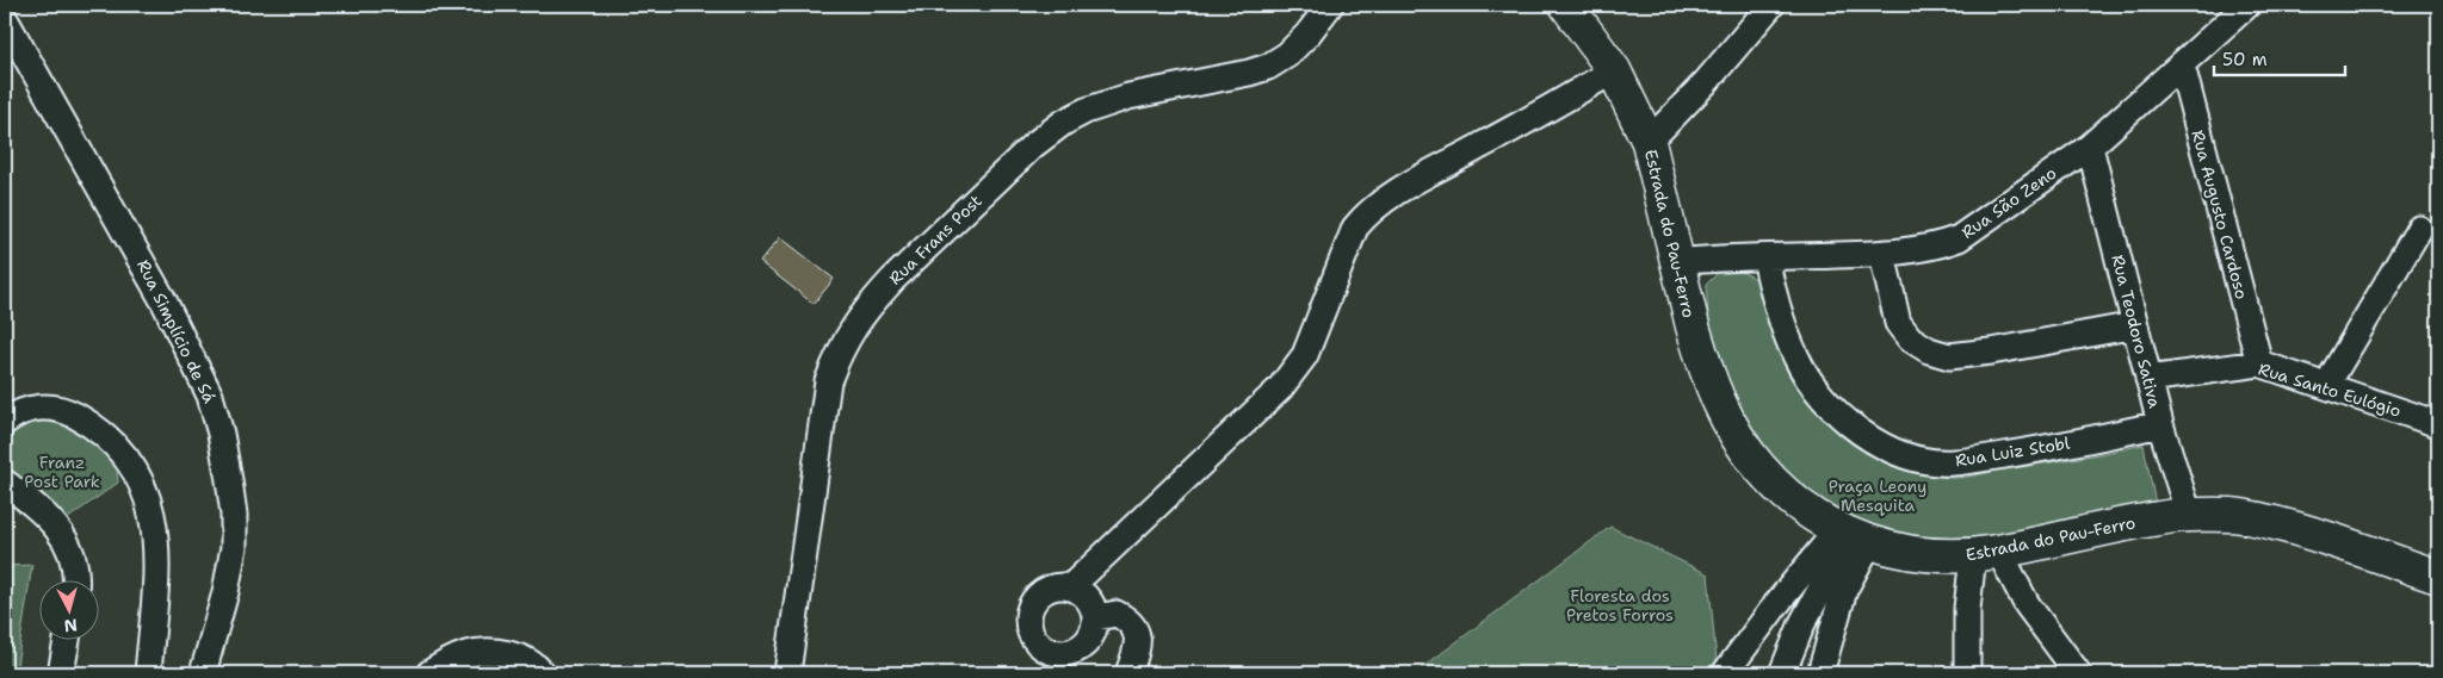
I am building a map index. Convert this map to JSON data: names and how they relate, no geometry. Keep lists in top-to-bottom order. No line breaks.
{"streets":{"main road":["Estrada do Pau-Ferro"],"street":["Rua São Zeno","Rua Augusto Cardoso","Rua Frans Post","Rua Simplício de Sá","Rua Teodoro Sativa","Rua Santo Eulógio","Rua Luiz Stobl"]},"crossings":[["Rua São Zeno","Rua Augusto Cardoso"],["Rua São Zeno","Estrada do Pau-Ferro"],["Rua São Zeno","Rua Teodoro Sativa"],["Rua São Zeno","Rua Luiz Stobl"],["Rua Augusto Cardoso","Rua Santo Eulógio"],["Estrada do Pau-Ferro","Rua Teodoro Sativa"],["Rua Teodoro Sativa","Rua Santo Eulógio"],["Rua Teodoro Sativa","Rua Luiz Stobl"]],"parks":["Franz Post Park","Praça Leony Mesquita","Floresta dos Pretos Forros"],"scale_bar":"50 m","north":"bottom"}
